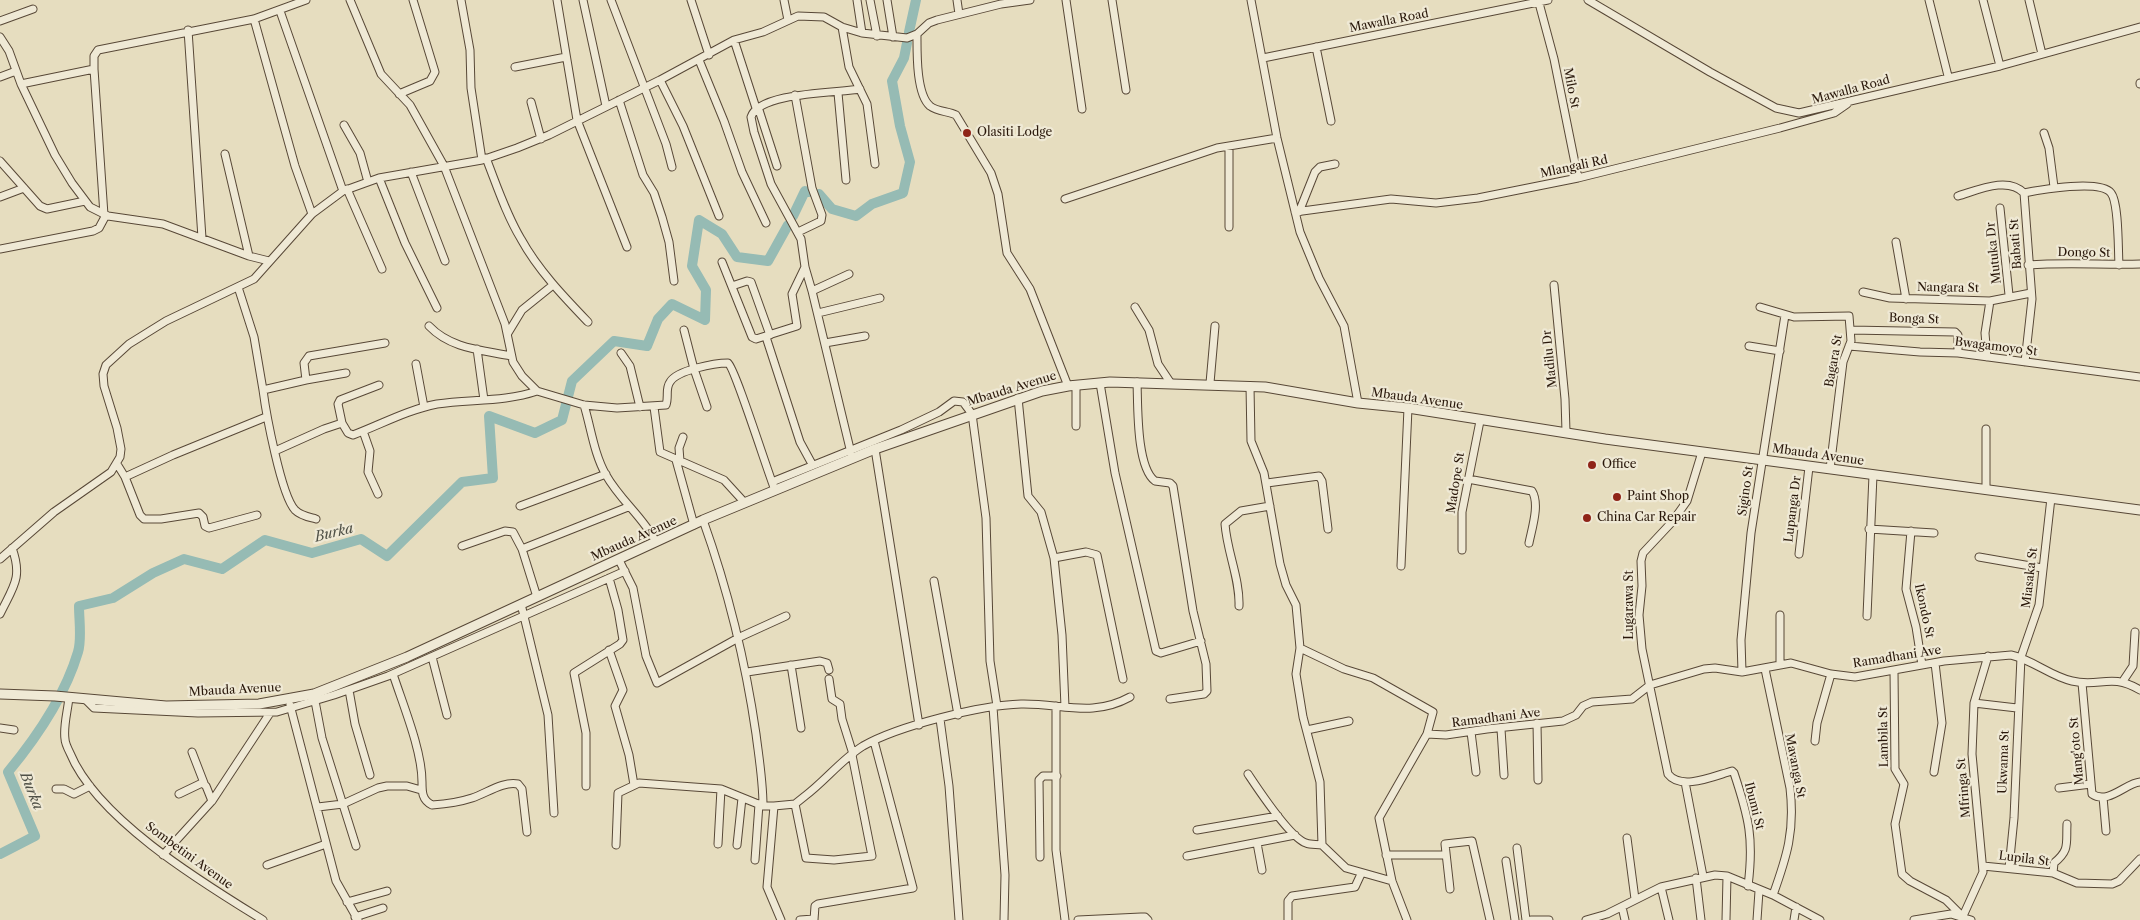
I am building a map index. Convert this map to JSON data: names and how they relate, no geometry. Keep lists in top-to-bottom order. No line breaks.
{"streets":{"street":["Mawalla Road","Milo St","Mlangali Rd","Babati St","Mutuka Dr","Dongo St","Nangara St","Bonga St","Bwagamoyo St","Madilu Dr","Bagara St","Mbauda Avenue","Madope St","Sigino St","Lupanga Dr","Miasaka St","Lugarawa St","Ikondo St","Ramadhani Ave","Lambila St","Mang'oto St","Ukwama St","Mavanga St","Mfringa St","Ibumi St","Sombetini Avenue","Lupila St"]},"crossings":[["Mawalla Road","Milo St"],["Mawalla Road","Mlangali Rd"],["Milo St","Mlangali Rd"],["Babati St","Dongo St"],["Babati St","Nangara St"],["Babati St","Bwagamoyo St"],["Mutuka Dr","Nangara St"],["Bonga St","Bwagamoyo St"],["Bonga St","Bagara St"],["Bwagamoyo St","Bagara St"],["Madilu Dr","Mbauda Avenue"],["Bagara St","Mbauda Avenue"],["Bagara St","Sigino St"],["Mbauda Avenue","Madope St"],["Mbauda Avenue","Sigino St"],["Mbauda Avenue","Lupanga Dr"],["Mbauda Avenue","Miasaka St"],["Mbauda Avenue","Lugarawa St"],["Mbauda Avenue","Sombetini Avenue"],["Sigino St","Ramadhani Ave"],["Miasaka St","Ramadhani Ave"],["Miasaka St","Ukwama St"],["Lugarawa St","Ramadhani Ave"],["Ikondo St","Ramadhani Ave"],["Ramadhani Ave","Lambila St"],["Ramadhani Ave","Mang'oto St"],["Ramadhani Ave","Ukwama St"],["Ramadhani Ave","Mavanga St"],["Ramadhani Ave","Mfringa St"],["Lambila St","Mfringa St"],["Ukwama St","Lupila St"],["Mfringa St","Lupila St"]],"water":["Burka"],"places":["Olasiti Lodge","Office","Paint Shop","China Car Repair"]}
